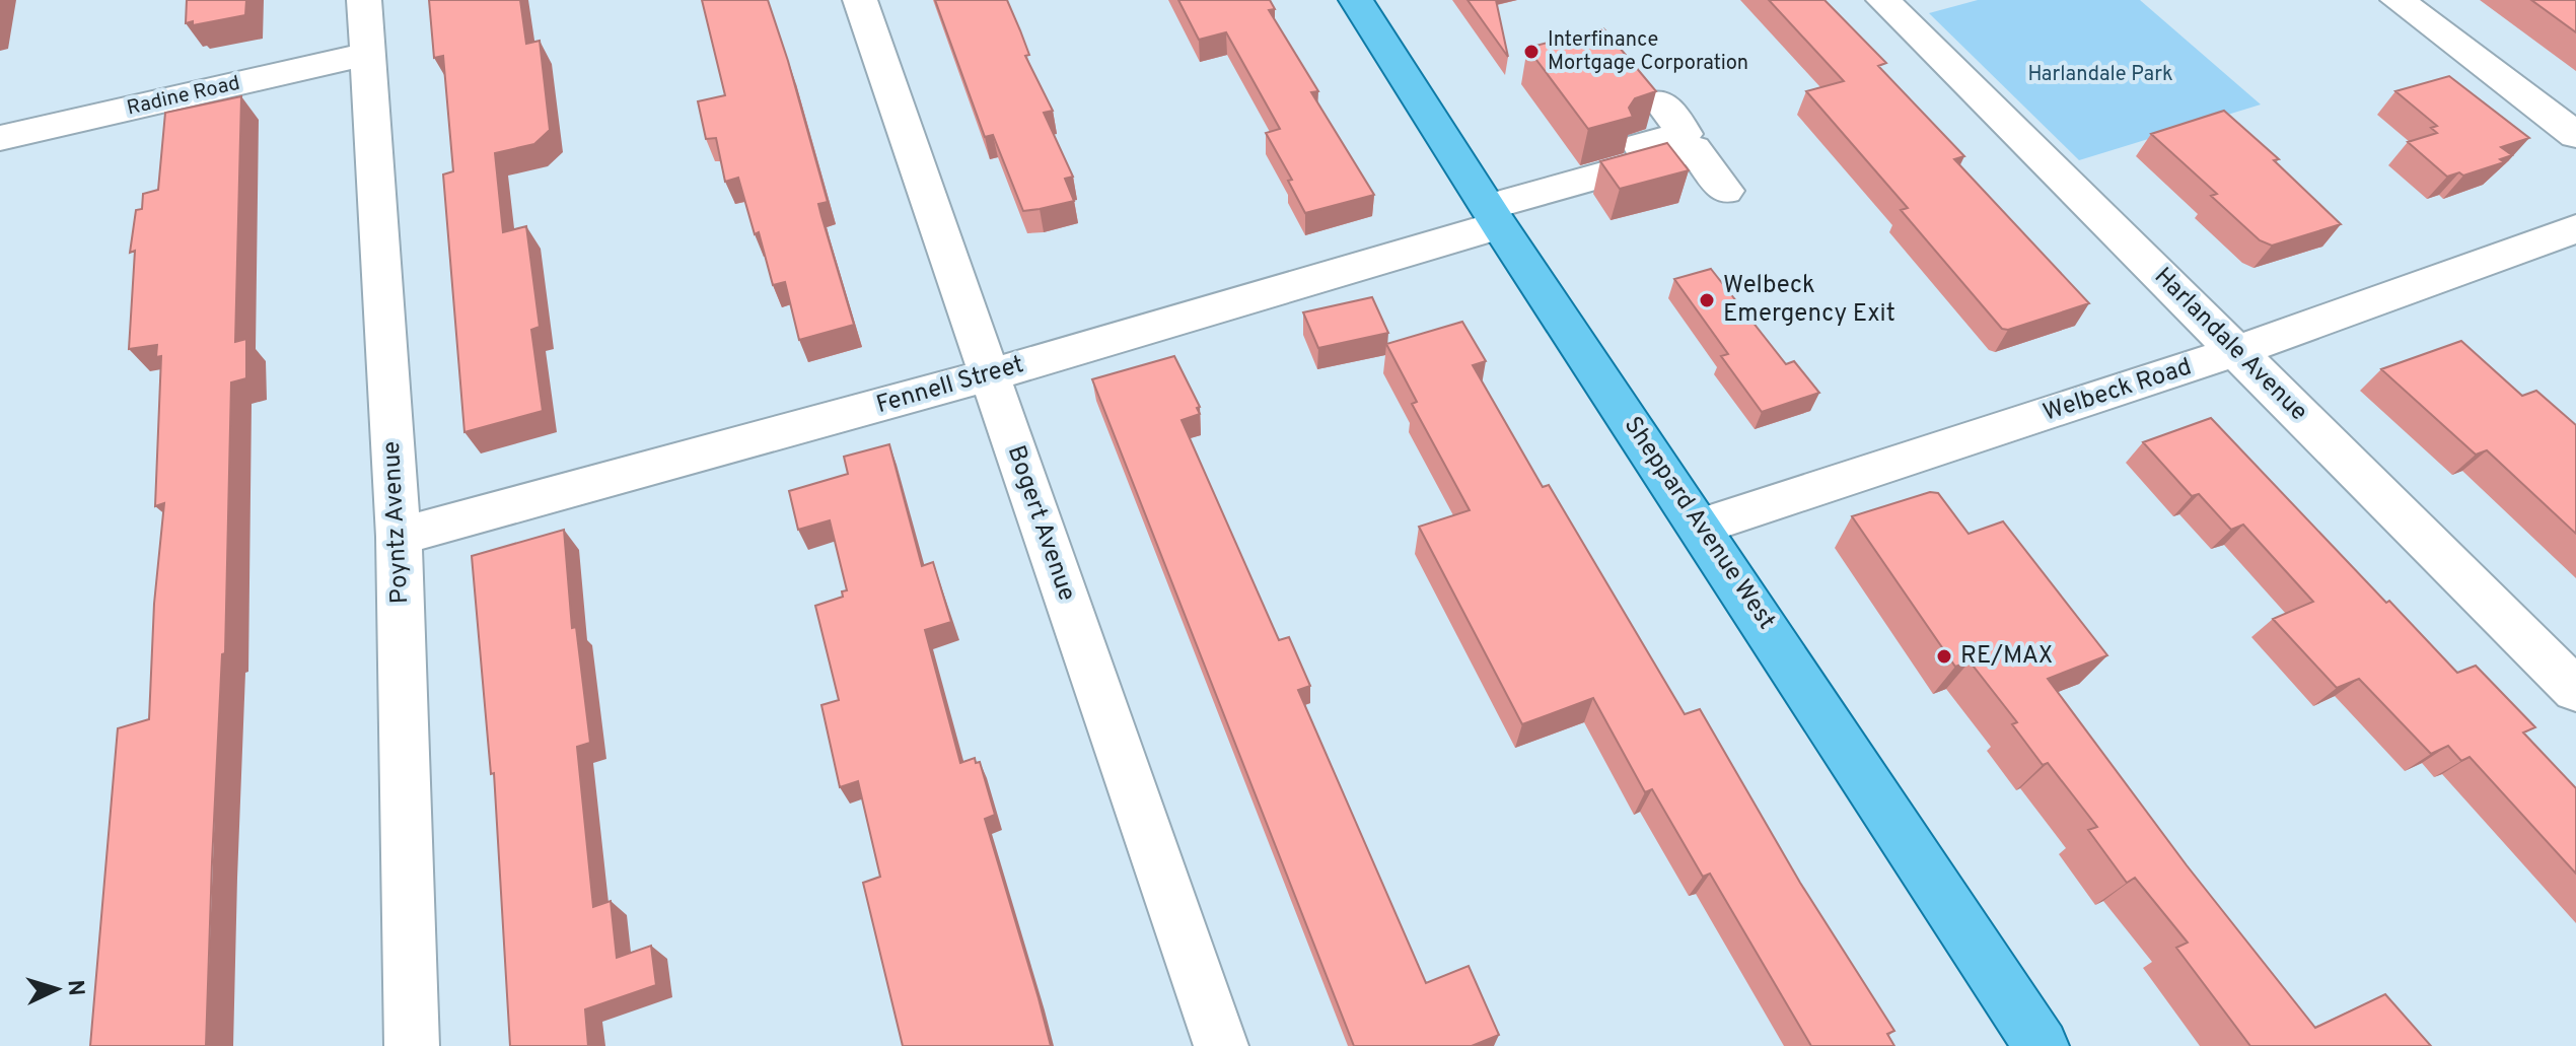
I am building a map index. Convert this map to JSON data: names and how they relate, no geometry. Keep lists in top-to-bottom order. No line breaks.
{"streets":{"main road":["Sheppard Avenue West"],"street":["Radine Road","Harlandale Avenue","Fennell Street","Welbeck Road","Poyntz Avenue","Bogert Avenue"]},"crossings":[["Radine Road","Poyntz Avenue"],["Harlandale Avenue","Welbeck Road"],["Fennell Street","Poyntz Avenue"],["Fennell Street","Bogert Avenue"],["Fennell Street","Sheppard Avenue West"],["Welbeck Road","Sheppard Avenue West"]],"parks":["Harlandale Park"],"places":["Interfinance Mortgage Corporation","Welbeck Emergency Exit","RE/MAX"],"north":"right"}
